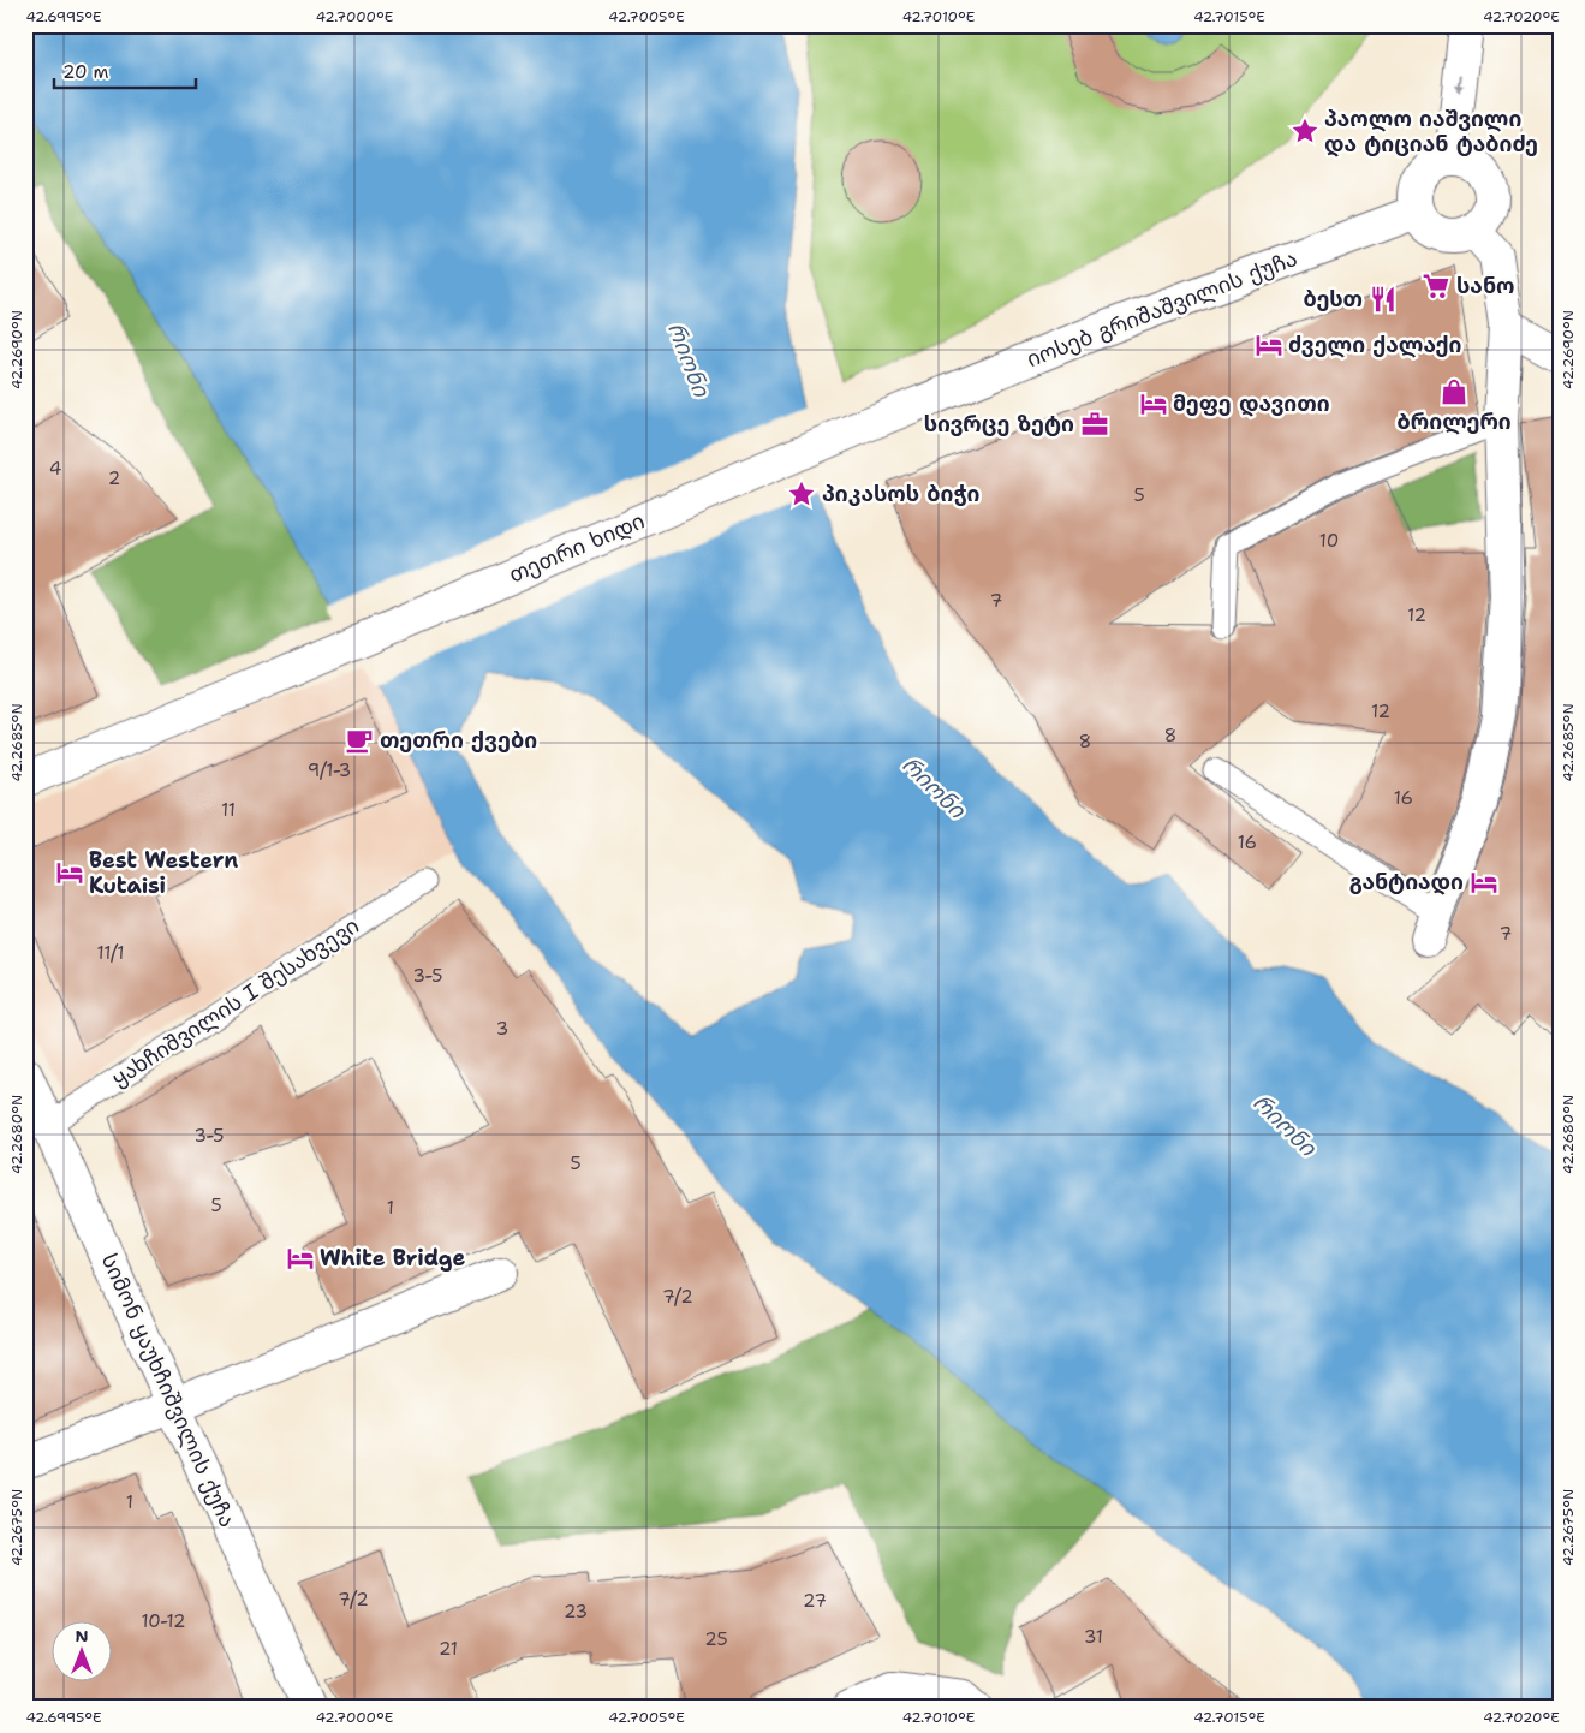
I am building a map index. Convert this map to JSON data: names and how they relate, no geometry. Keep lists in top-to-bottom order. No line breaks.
{"streets":{"street":["იოსებ გრიშაშვილის ქუჩა","თეთრი ხიდი","სიმონ ყაუხჩიშვილის ქუჩა"],"lane":["ყახჩიშვილის I შესახვევი"]},"crossings":[["იოსებ გრიშაშვილის ქუჩა","თეთრი ხიდი"],["ყახჩიშვილის I შესახვევი","სიმონ ყაუხჩიშვილის ქუჩა"]],"water":["რიონი"],"places":{"place":["პაოლო იაშვილი და ტიციან ტაბიძე","პიკასოს ბიჭი"],"supermarket":["სანო"],"restaurant":["ბესთ"],"hotel":["ძველი ქალაქი","მეფე დავითი","Best Western Kutaisi","განტიადი","White Bridge"],"shop":["Ბრილერი"],"office":["სივრცე ზეტი"],"cafe":["თეთრი ქვები"]},"house_numbers":["4","2","5","10","7","12","12","8","8","9/1-3","16","11","16","7","11/1","3-5","3","3-5","5","5","1","7/2","1","7/2","27","23","10-12","31","25","21"],"scale_bar":"20 m","north":"top","coordinates":["42.6995°E","42.7000°E","42.7005°E","42.7010°E","42.7015°E","42.7020°E","42.2690°N","42.2685°N","42.2680°N","42.2675°N"]}
